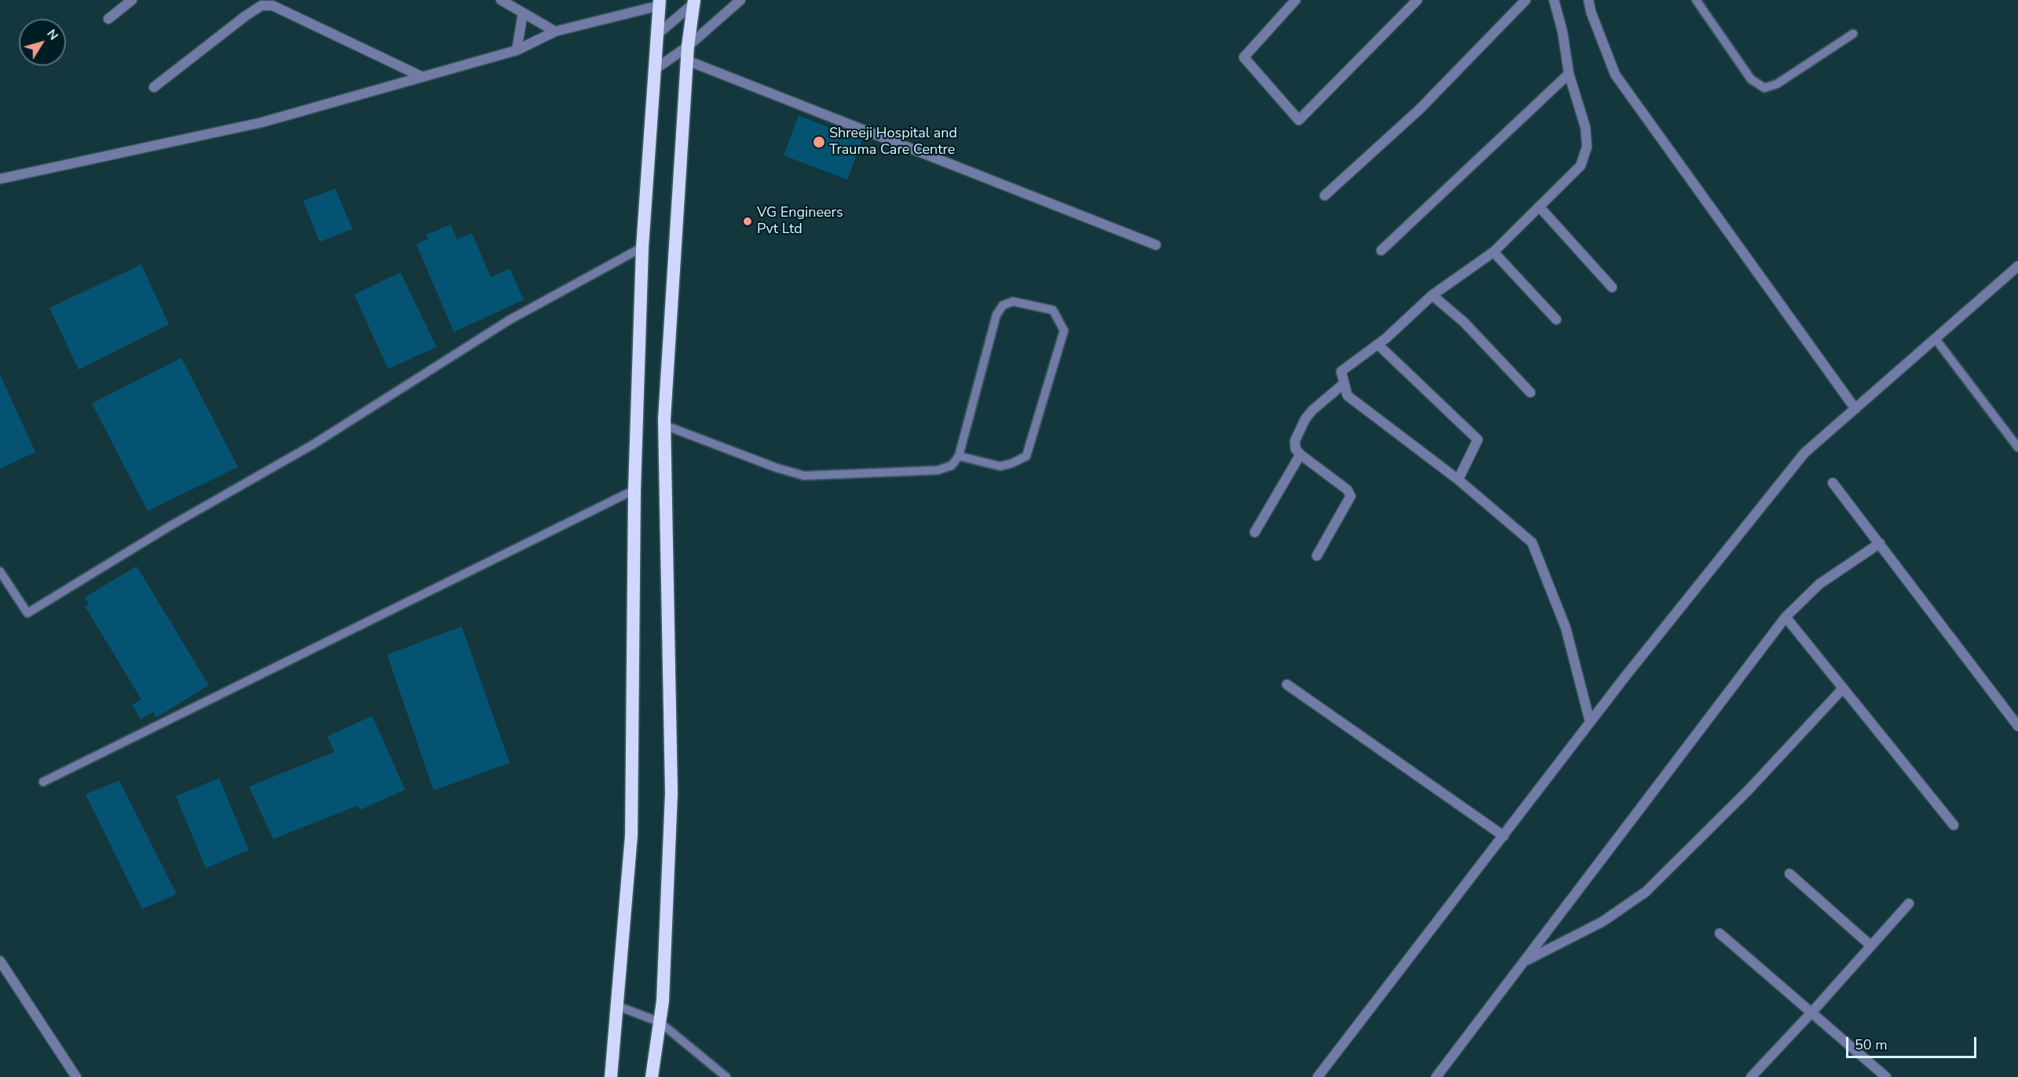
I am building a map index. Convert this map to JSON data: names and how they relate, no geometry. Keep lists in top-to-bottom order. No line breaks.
{"places":["Shreeji Hospital and Trauma Care Centre","VG Engineers Pvt Ltd"],"scale_bar":"50 m","north":"top right"}
